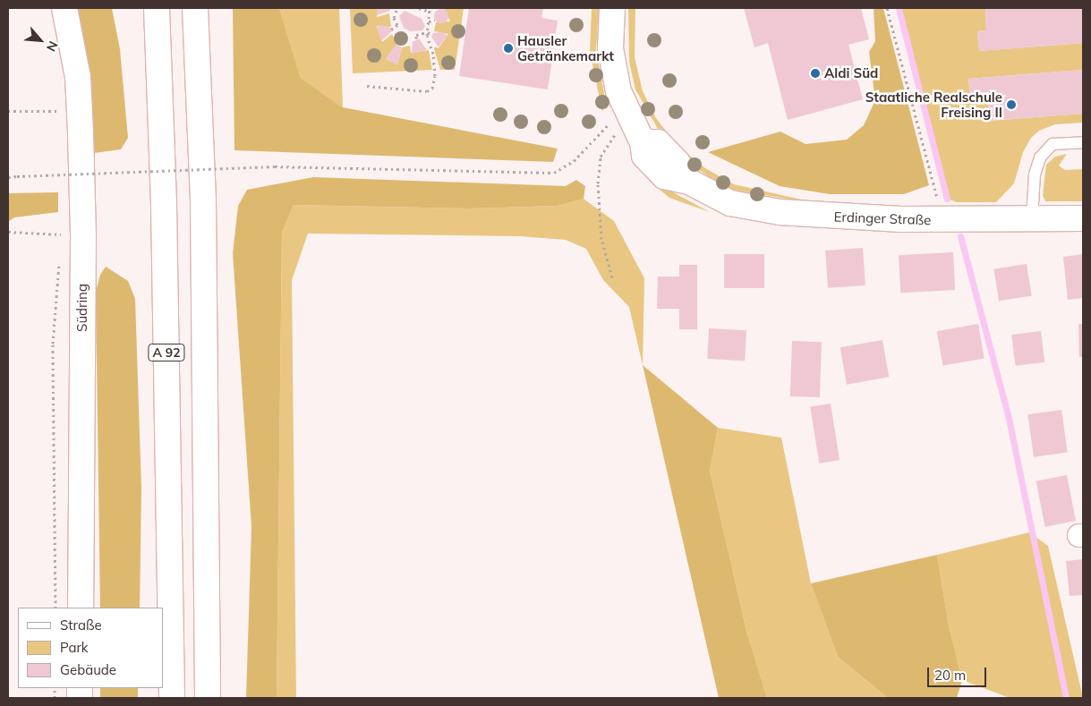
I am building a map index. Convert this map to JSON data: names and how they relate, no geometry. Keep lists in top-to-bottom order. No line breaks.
{"streets":{"main road":["Erdinger Straße","Südring","A 92"]},"places":["Hausler Getränkemarkt","Aldi Süd","Staatliche Realschule Freising II"],"legend":["Straße","Park","Gebäude"],"scale_bar":"20 m","north":"bottom right"}
